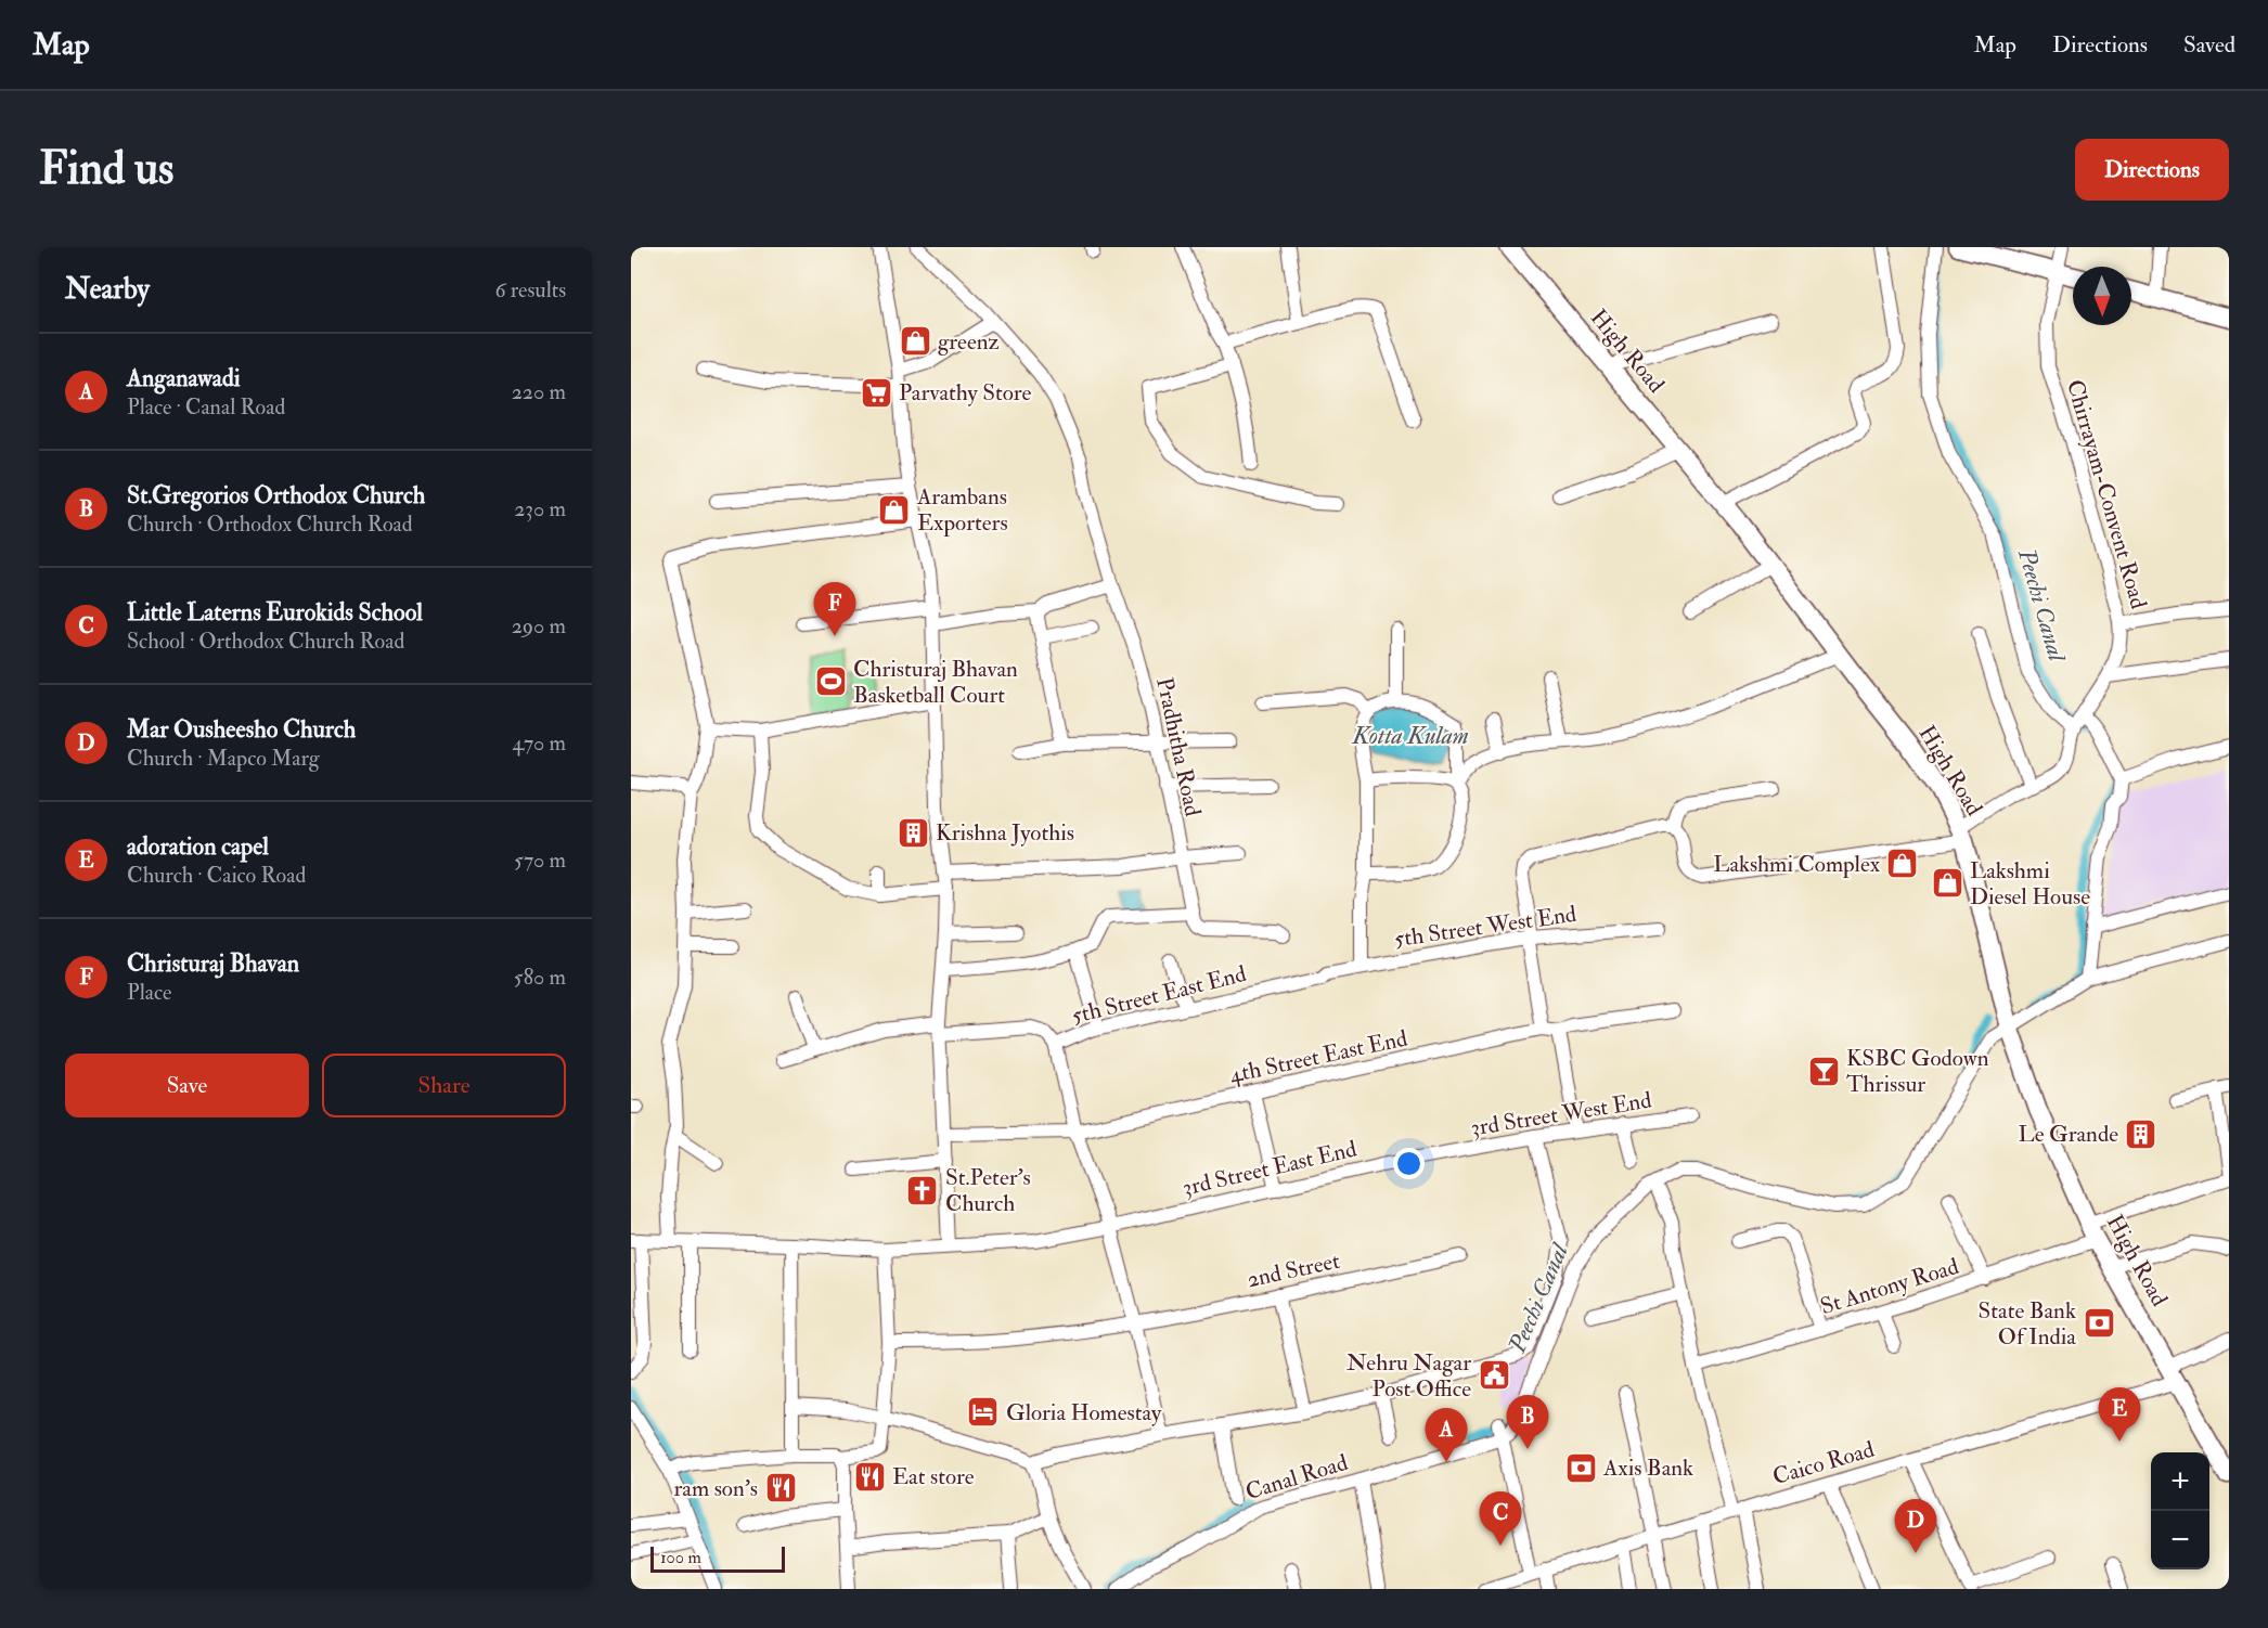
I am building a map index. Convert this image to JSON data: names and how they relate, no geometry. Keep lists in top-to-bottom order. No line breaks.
{"streets":{"main road":["High Road"],"street":["Chirrayam-Convent Road","Pradhitha Road","5th Street West End","5th Street East End","4th Street East End","3rd Street West End","3rd Street East End","2nd Street","St Antony Road","Caico Road","Canal Road"]},"crossings":[["High Road","Chirrayam-Convent Road"],["High Road","St Antony Road"],["High Road","Caico Road"],["5th Street West End","5th Street East End"],["5th Street East End","4th Street East End"],["3rd Street West End","3rd Street East End"]],"water":["Peechi Canal","Kotta Kulam"],"places":{"shop":["greenz","Arambans Exporters","Lakshmi Complex","Lakshmi Diesel House"],"supermarket":["Parvathy Store"],"sports":["Christuraj Bhavan Basketball Court"],"building":["Krishna Jyothis","Le Grande"],"bar":["KSBC Godown Thrissur"],"church":["St.Peter's Church"],"bank":["State Bank Of India","Axis Bank"],"public building":["Nehru Nagar Post Office"],"hotel":["Gloria Homestay"],"restaurant":["Eat store","ram son's"]},"scale_bar":"100 m","north":"bottom","page":{"header":"Map","nav":["Map","Directions","Saved"],"buttons":["Directions",["Save","Share"]],"title":"Find us","heading":["Nearby","6 results"],"list":[{"mark":"A","name":"Anganawadi","note":"Place · Canal Road","value":"220 m"},{"mark":"B","name":"St.Gregorios Orthodox Church","note":"Church · Orthodox Church Road","value":"230 m"},{"mark":"C","name":"Little Laterns Eurokids School","note":"School · Orthodox Church Road","value":"290 m"},{"mark":"D","name":"Mar Ousheesho Church","note":"Church · Mapco Marg","value":"470 m"},{"mark":"E","name":"adoration capel","note":"Church · Caico Road","value":"570 m"},{"mark":"F","name":"Christuraj Bhavan","note":"Place","value":"580 m"}],"pins":["F","E","B","A","C","D"],"map_buttons":["+","−"],"scale":"100 m"}}
